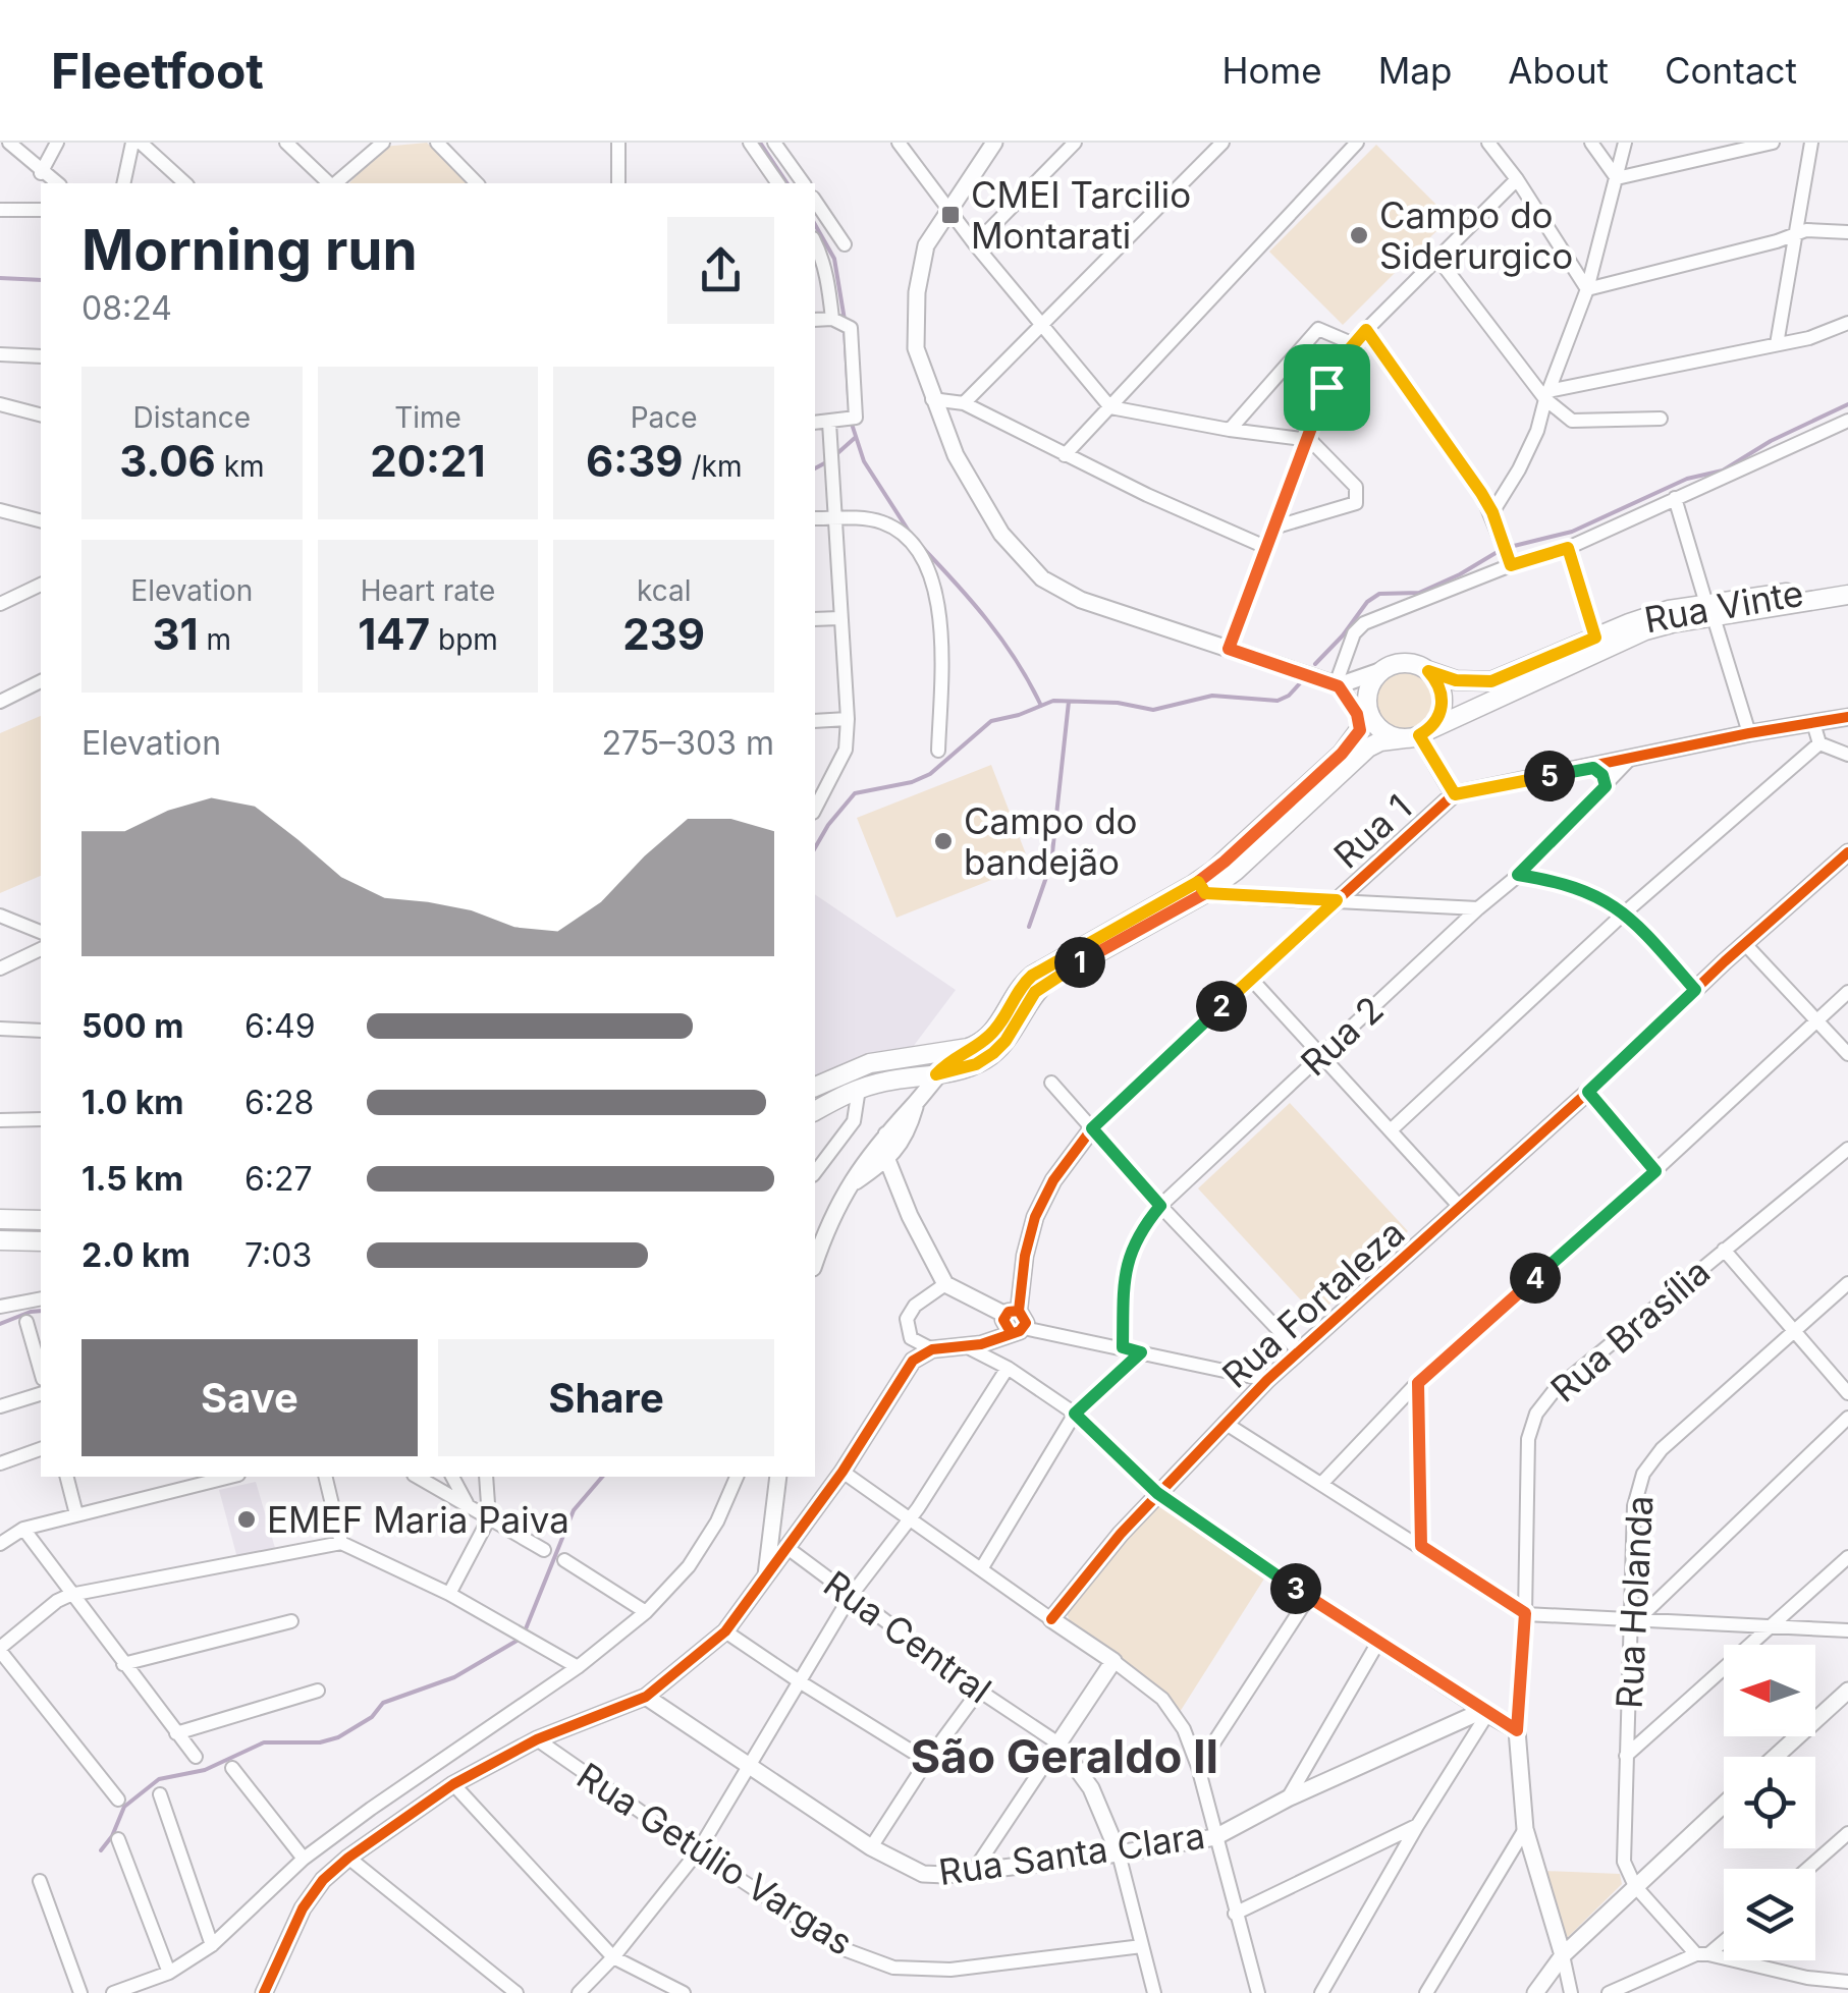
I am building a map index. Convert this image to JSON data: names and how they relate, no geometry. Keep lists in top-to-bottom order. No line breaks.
{"streets":{"main road":["Rua Vinte"],"street":["Rua 1","Rua 2","Rua Fortaleza","Rua Brasília","Rua Holanda","Rua Central","Rua Santa Clara","Rua Getúlio Vargas"]},"crossings":[["Rua 1","Rua 2"],["Rua Central","Rua Santa Clara"],["Rua Central","Rua Getúlio Vargas"]],"districts":["São Geraldo II"],"places":{"transit":["CMEI Tarcilio Montarati"],"other":["Campo do Siderurgico","Campo do bandejão","EMEF Maria Paiva"]},"north":"left","page":{"header":"Fleetfoot","nav":["Home","Map","About","Contact"],"heading":["Morning run","08:24"],"stats":[["Distance","3.06 km"],["Time","20:21"],["Pace","6:39 /km"],["Elevation","31 m"],["Heart rate","147 bpm"],["kcal","239"]],"chart":["Elevation","275–303 m"],"pins":["5","1","2","4","3"],"list":[{"name":"500 m","note":"6:49"},{"name":"1.0 km","note":"6:28"},{"name":"1.5 km","note":"6:27"},{"name":"2.0 km","note":"7:03"}],"buttons":["Save","Share"]}}
